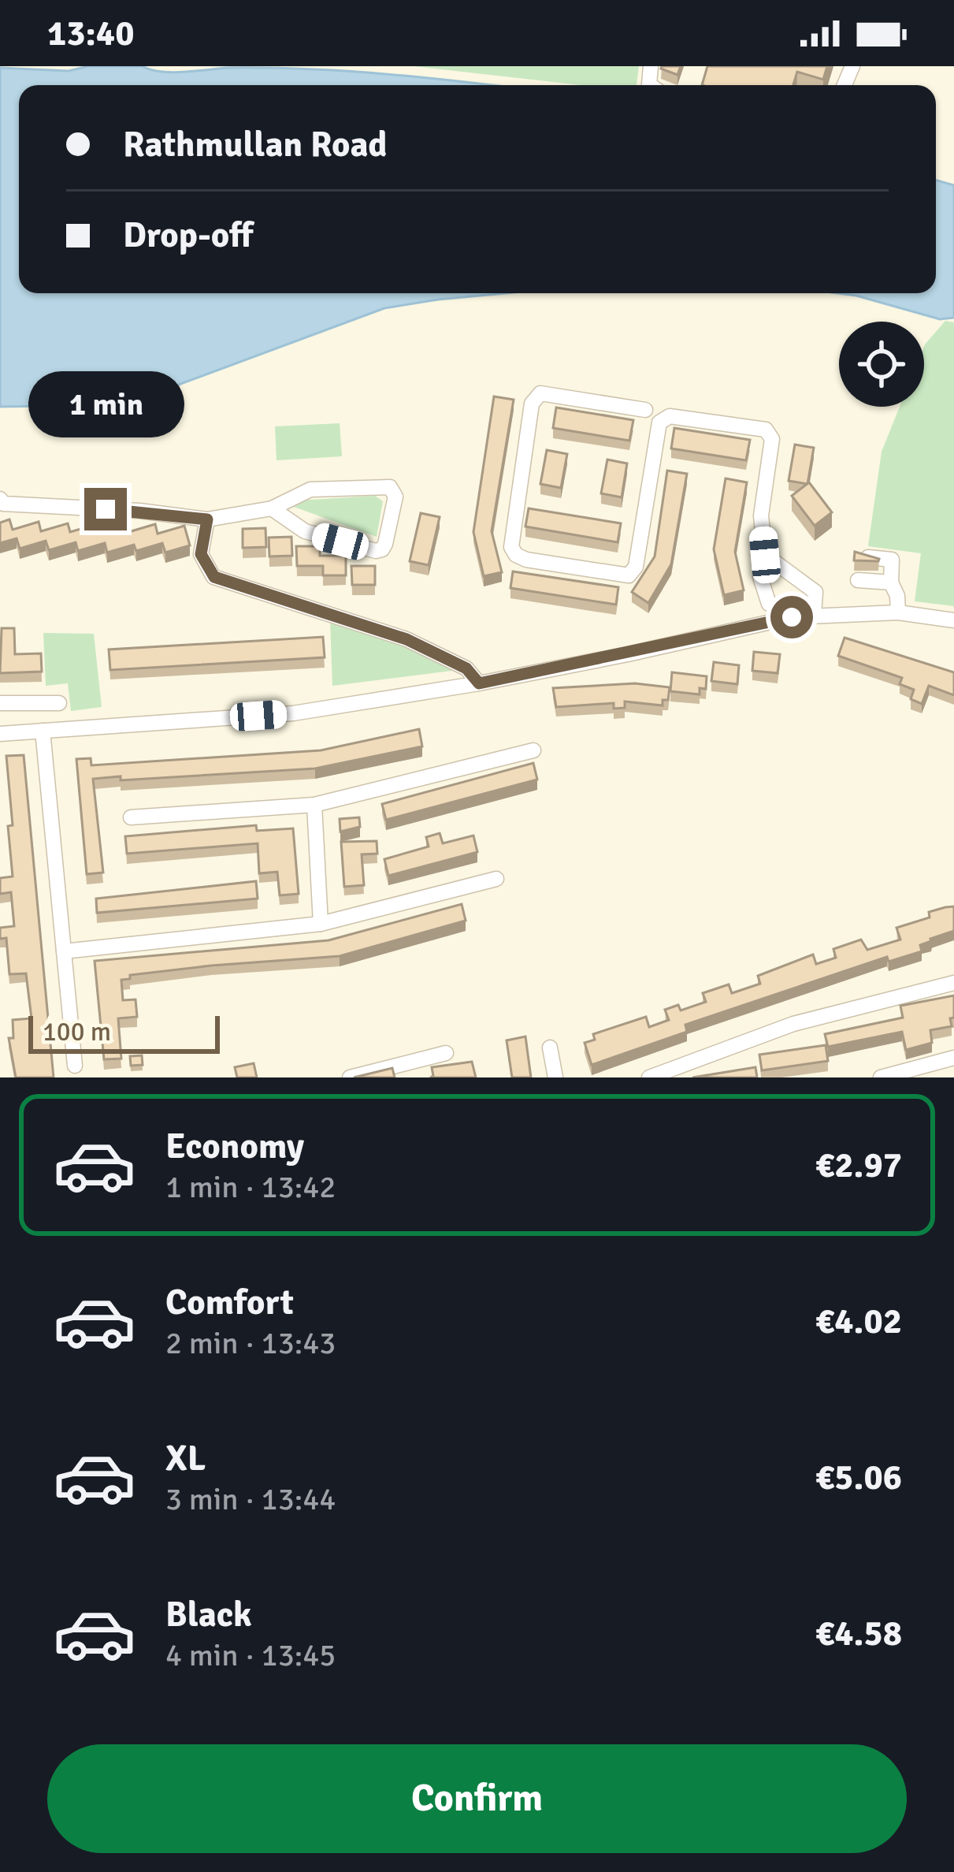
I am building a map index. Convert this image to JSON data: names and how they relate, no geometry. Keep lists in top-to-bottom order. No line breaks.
{"scale_bar":"100 m","page":{"status":"13:40","banner":["Rathmullan Road","Drop-off"],"bubble":"1 min","scale":"100 m","list":[{"name":"Economy","note":"1 min · 13:42","value":"€2.97"},{"name":"Comfort","note":"2 min · 13:43","value":"€4.02"},{"name":"XL","note":"3 min · 13:44","value":"€5.06"},{"name":"Black","note":"4 min · 13:45","value":"€4.58"}],"buttons":"Confirm"}}
